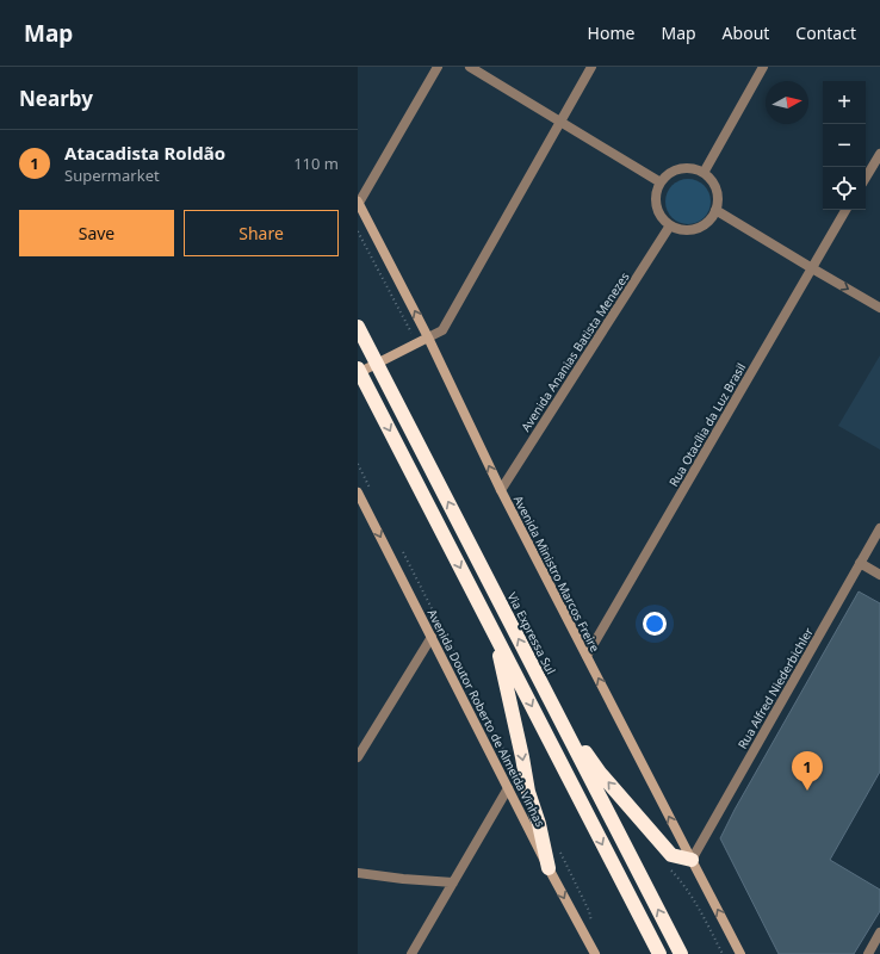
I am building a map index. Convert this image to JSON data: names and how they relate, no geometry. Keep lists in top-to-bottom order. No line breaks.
{"streets":{"highway":["Via Expressa Sul"],"main road":["Avenida Ministro Marcos Freire","Avenida Doutor Roberto de Almeida Vinhas"],"street":["Avenida Ananias Batista Menezes","Rua Otacília da Luz Brasil","Rua Alfred Niederbichler"]},"crossings":[["Avenida Ananias Batista Menezes","Avenida Ministro Marcos Freire"],["Rua Otacília da Luz Brasil","Avenida Ministro Marcos Freire"],["Avenida Ministro Marcos Freire","Rua Alfred Niederbichler"]],"one_way":["Avenida Ministro Marcos Freire","Avenida Doutor Roberto de Almeida Vinhas"],"north":"right","page":{"header":"Map","nav":["Home","Map","About","Contact"],"heading":"Nearby","map_buttons":["+","−"],"list":[{"mark":"1","name":"Atacadista Roldão","note":"Supermarket","value":"110 m"}],"buttons":["Save","Share"],"pins":"1"}}
